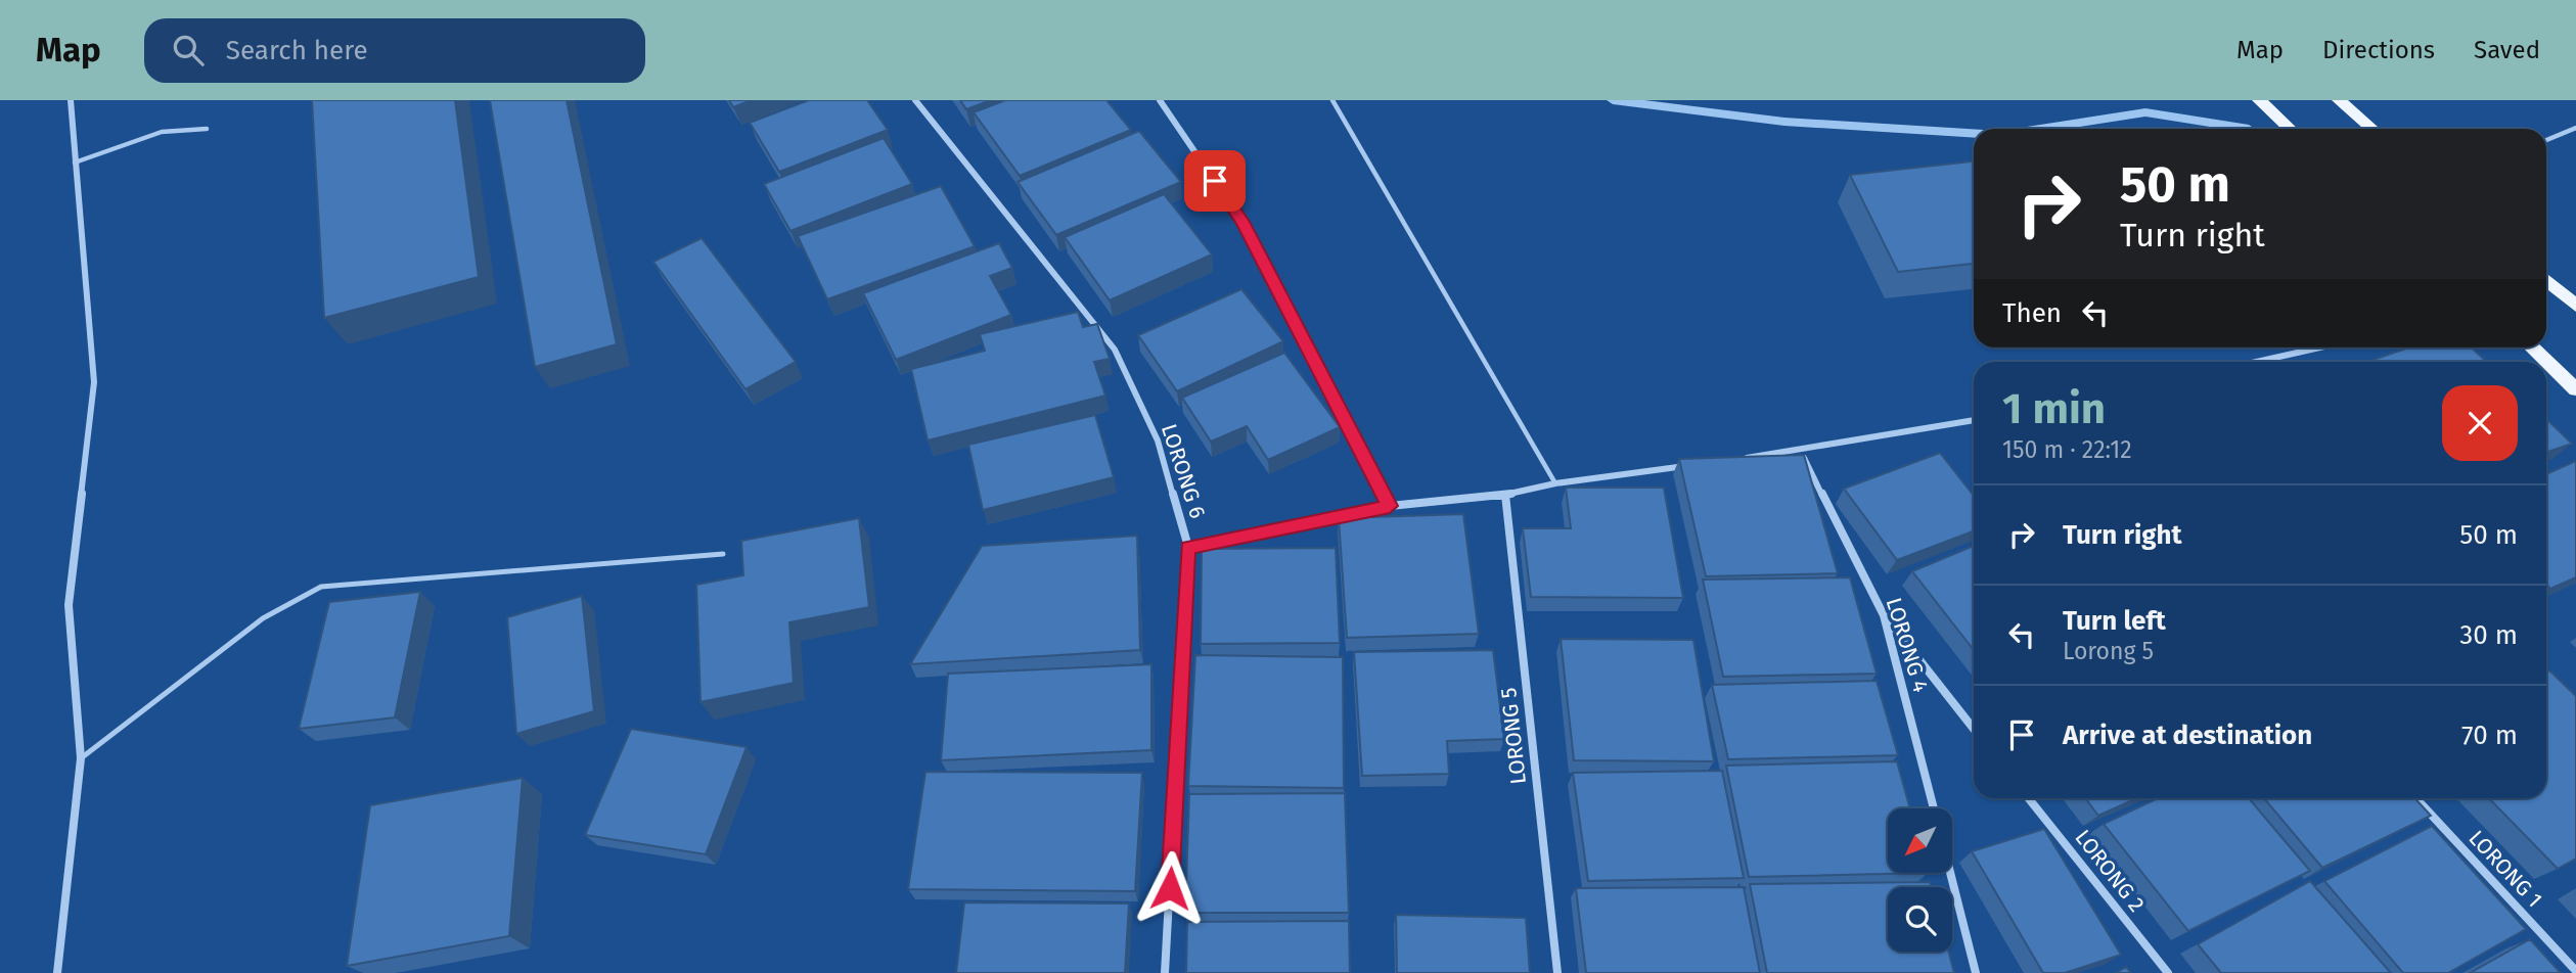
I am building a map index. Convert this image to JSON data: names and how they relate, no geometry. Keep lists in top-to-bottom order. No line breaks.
{"streets":{"street":["LORONG 6","LORONG 4","LORONG 5","LORONG 1","LORONG 2"]},"north":"bottom left","page":{"header":"Map","search":"Search here","nav":["Map","Directions","Saved"],"turn":["50 m","Turn right"],"then":"Then","heading":["1 min","150 m · 22:12"],"list":[{"name":"Turn right","value":"50 m"},{"name":"Turn left","note":"Lorong 5","value":"30 m"},{"name":"Arrive at destination","value":"70 m"}]}}
